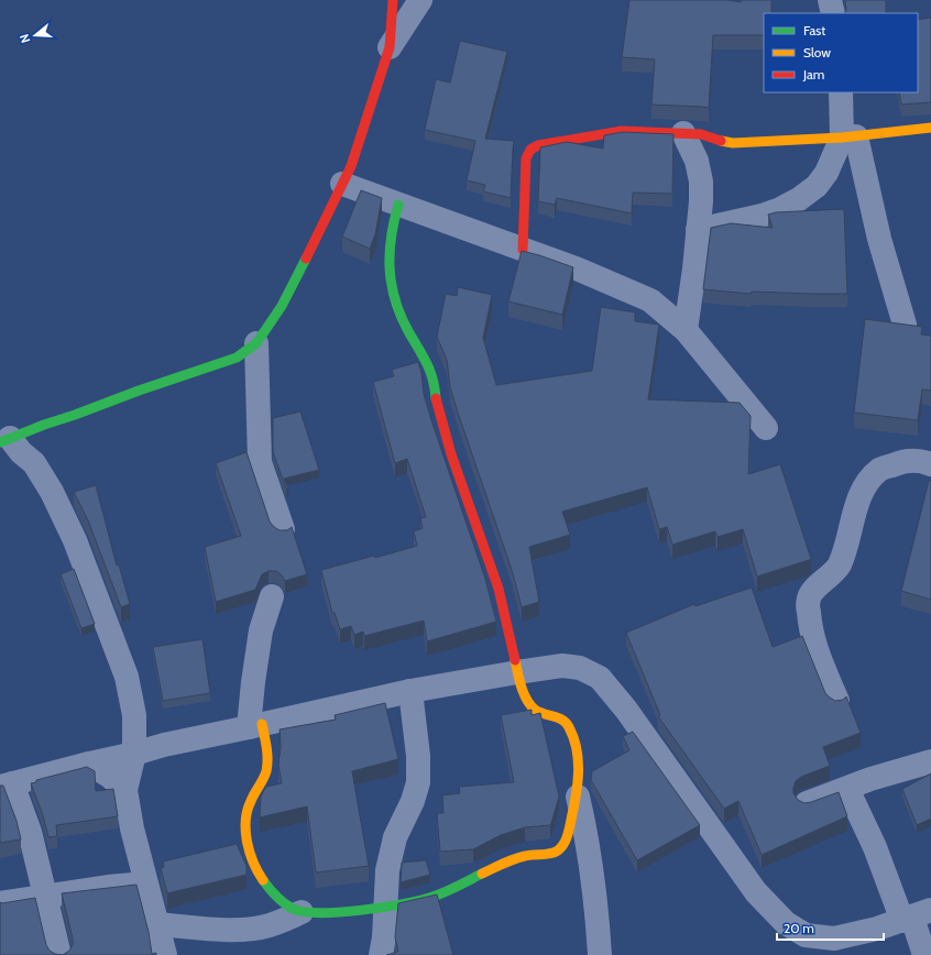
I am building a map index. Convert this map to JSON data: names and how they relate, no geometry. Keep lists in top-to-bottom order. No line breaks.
{"legend":["Fast","Slow","Jam"],"scale_bar":"20 m","north":"left"}
